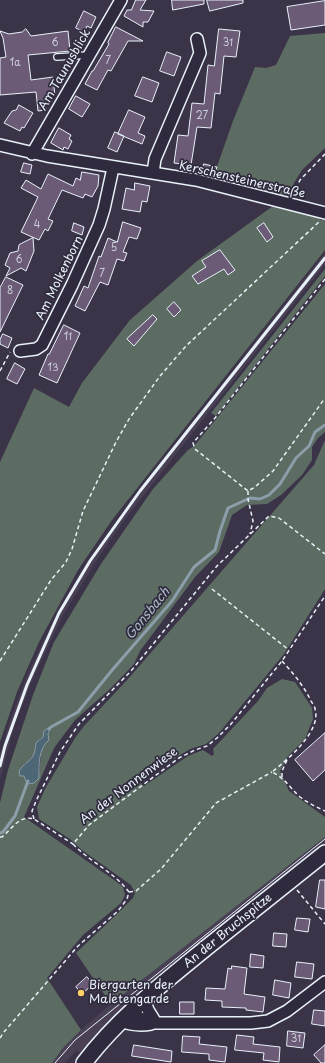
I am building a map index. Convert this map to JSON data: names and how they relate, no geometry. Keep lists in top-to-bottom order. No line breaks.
{"streets":{"main road":["An der Bruchspitze"],"street":["Am Taunusblick","Kerschensteinerstraße","Am Molkenborn"],"path":["An der Nonnenwiese"]},"crossings":[["Am Taunusblick","Kerschensteinerstraße"],["Kerschensteinerstraße","Am Molkenborn"]],"water":["Gonsbach"],"places":["Biergarten der Maletengarde"],"house_numbers":["6","31","7","1a","27","4","5","6","7","8","11","13","31"]}
